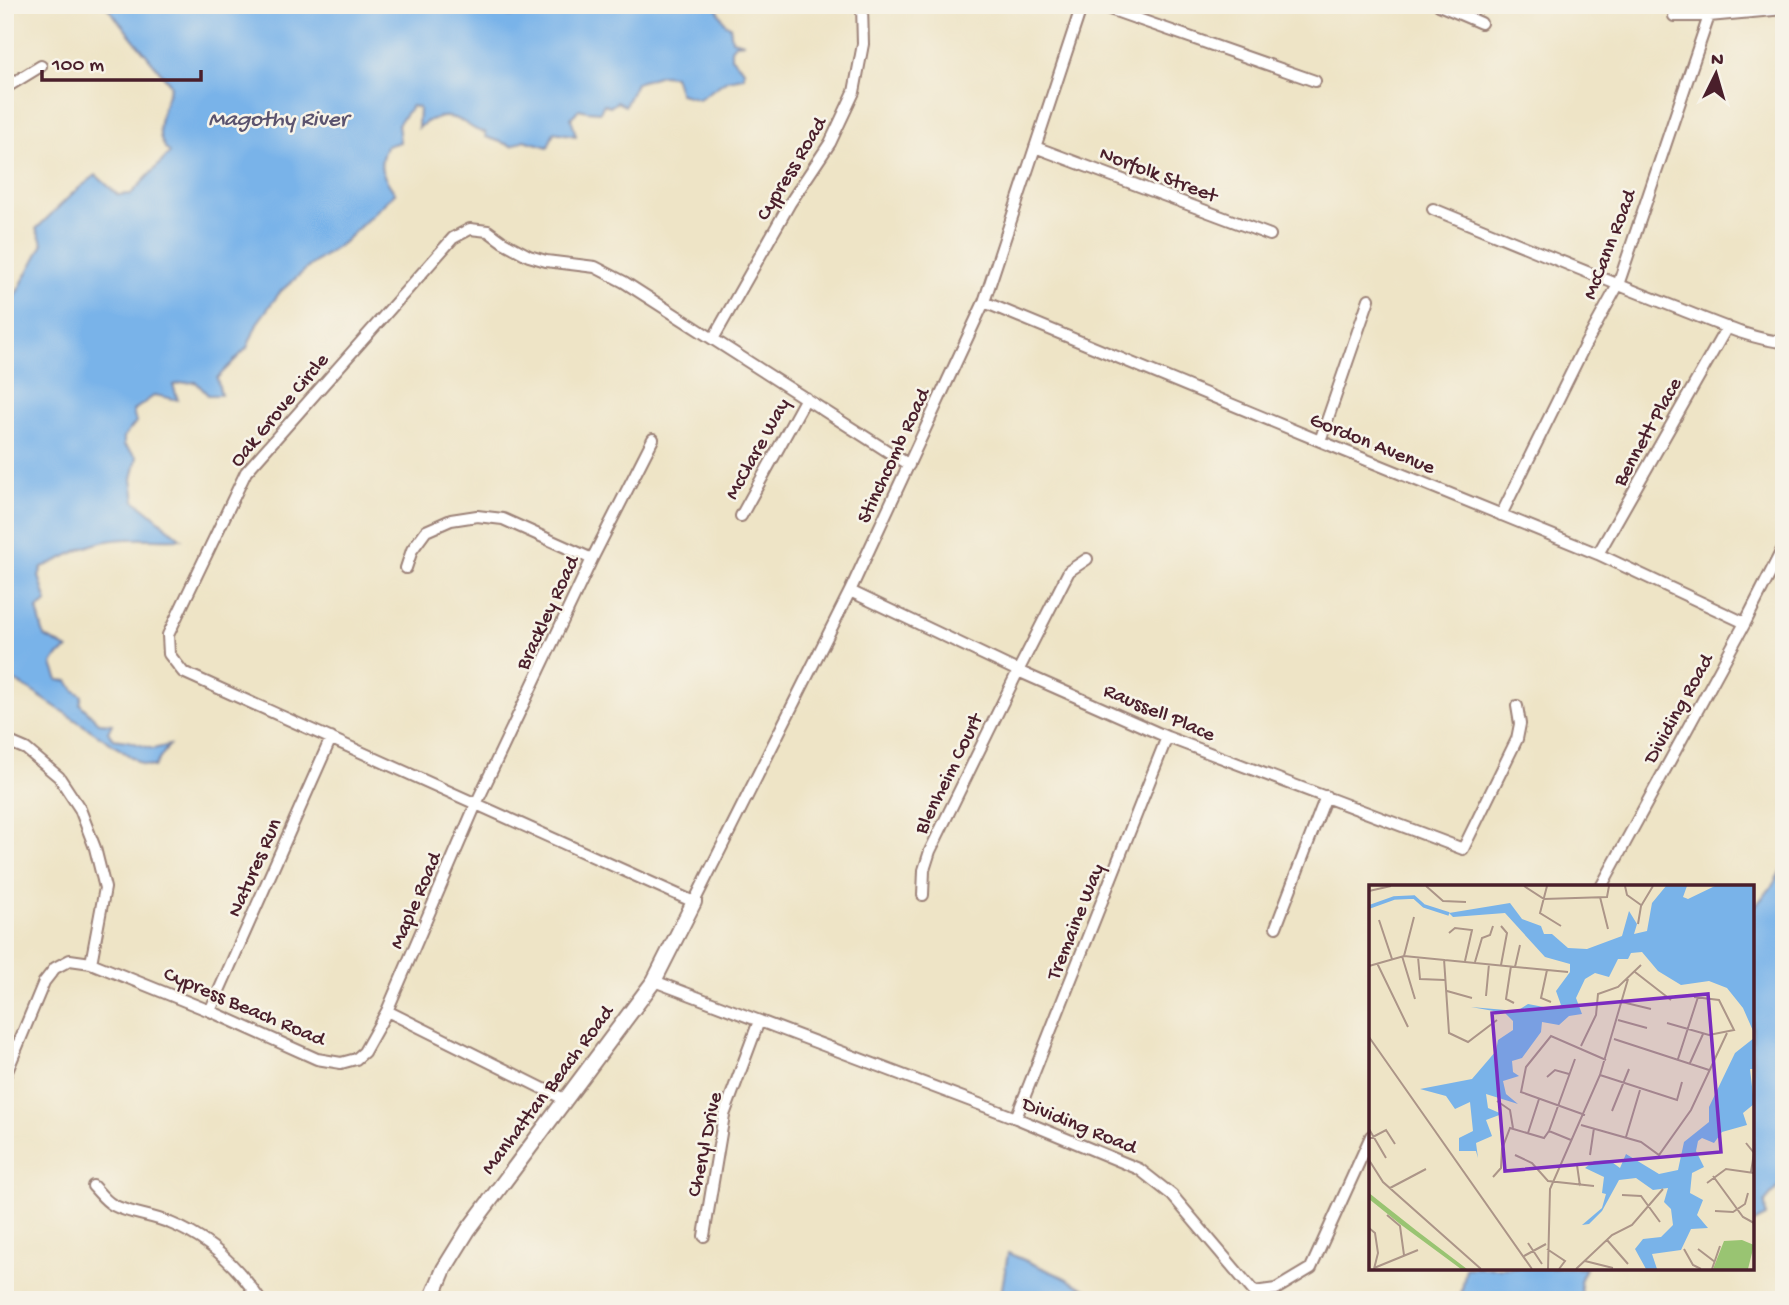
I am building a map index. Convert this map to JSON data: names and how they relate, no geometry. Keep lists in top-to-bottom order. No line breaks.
{"streets":{"street":["Cypress Road","Norfolk Street","McCann Road","Oak Grove Circle","Bennett Place","Gordon Avenue","McClare Way","Stinchcomb Road","Brackley Road","Dividing Road","Raussell Place","Blenheim Court","Natures Run","Maple Road","Tremaine Way","Cypress Beach Road","Manhattan Beach Road","Cheryl Drive"]},"crossings":[["Cypress Road","Oak Grove Circle"],["Norfolk Street","Stinchcomb Road"],["McCann Road","Gordon Avenue"],["Oak Grove Circle","McClare Way"],["Oak Grove Circle","Stinchcomb Road"],["Oak Grove Circle","Brackley Road"],["Oak Grove Circle","Natures Run"],["Oak Grove Circle","Maple Road"],["Oak Grove Circle","Manhattan Beach Road"],["Bennett Place","Gordon Avenue"],["Gordon Avenue","Stinchcomb Road"],["Gordon Avenue","Dividing Road"],["Stinchcomb Road","Raussell Place"],["Stinchcomb Road","Manhattan Beach Road"],["Brackley Road","Maple Road"],["Dividing Road","Tremaine Way"],["Dividing Road","Manhattan Beach Road"],["Dividing Road","Cheryl Drive"],["Raussell Place","Blenheim Court"],["Raussell Place","Tremaine Way"],["Natures Run","Cypress Beach Road"],["Maple Road","Cypress Beach Road"]],"water":["Magothy River"],"scale_bar":"100 m","north":"top"}
